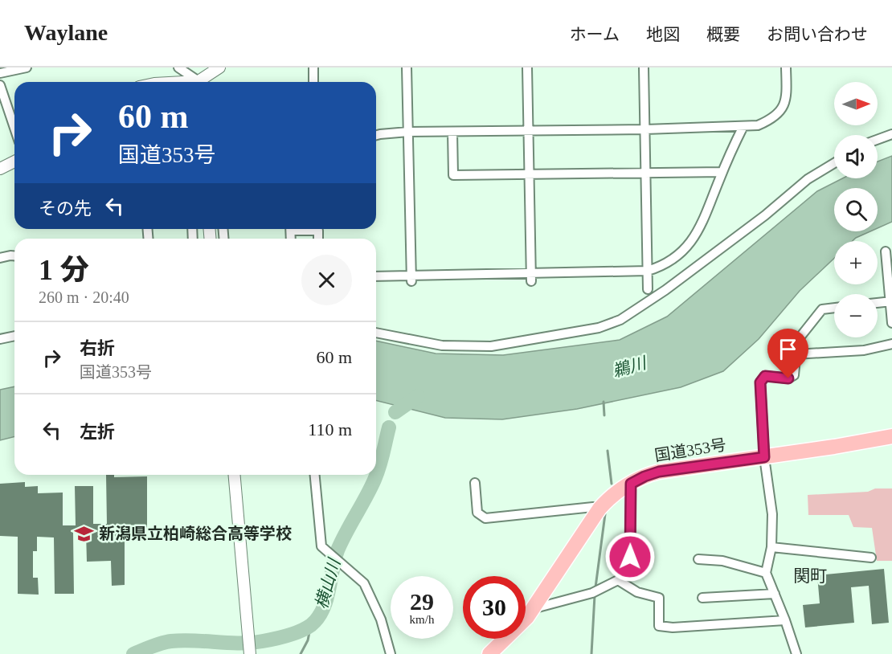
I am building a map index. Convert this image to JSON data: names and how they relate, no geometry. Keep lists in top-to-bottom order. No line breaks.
{"streets":{"highway":["国道353号"]},"districts":["関町"],"water":["鵜川","横山川"],"places":{"school or university":["新潟県立柏崎総合高等学校"]},"north":"right","page":{"header":"Waylane","nav":["ホーム","地図","概要","お問い合わせ"],"map_buttons":["+","−"],"turn":["60 m","国道353号"],"then":"その先","heading":["1 分","260 m · 20:40"],"list":[{"name":"右折","note":"国道353号","value":"60 m"},{"name":"左折","value":"110 m"}],"speed":"29 km/h","limit":"30"}}
